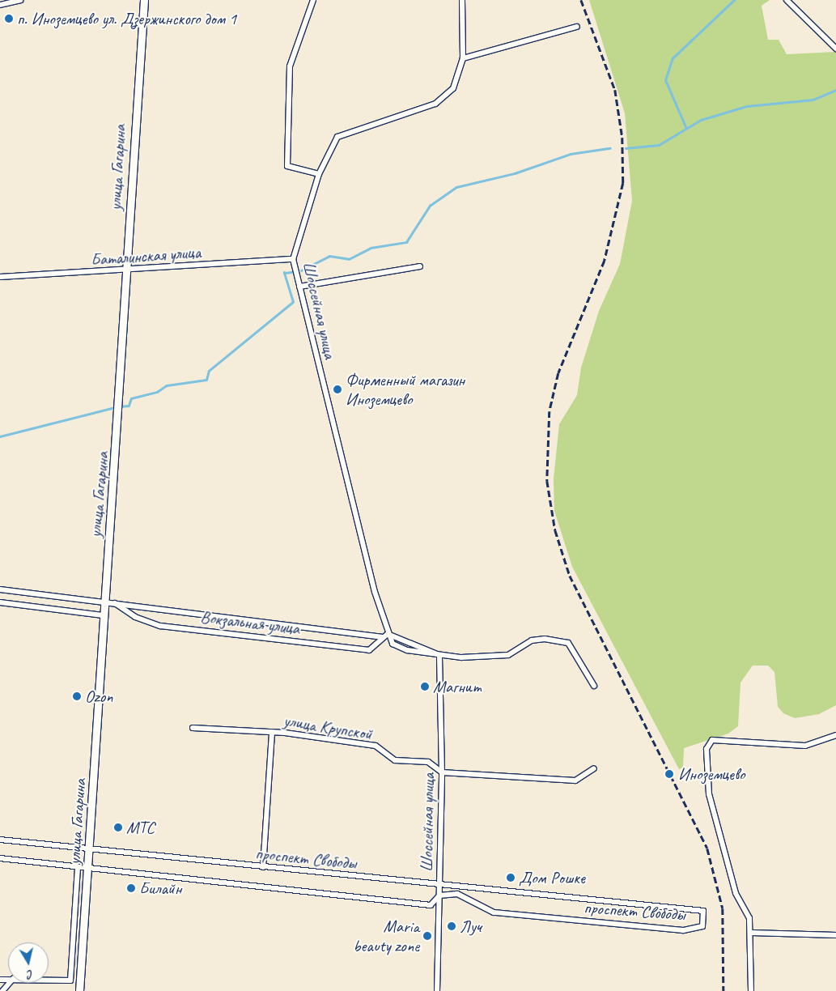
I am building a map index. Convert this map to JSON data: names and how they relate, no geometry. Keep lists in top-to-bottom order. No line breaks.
{"streets":{"main road":["улица Гагарина"],"street":["Баталинская улица","Шоссейная улица","Вокзальная улица","улица Крупской","проспект Свободы"]},"crossings":[["улица Гагарина","Баталинская улица"],["улица Гагарина","Вокзальная улица"],["улица Гагарина","проспект Свободы"],["Баталинская улица","Шоссейная улица"],["Шоссейная улица","Вокзальная улица"],["Шоссейная улица","улица Крупской"],["Шоссейная улица","проспект Свободы"]],"places":["п. Иноземцево ул. Дзержинского дом 1","Фирменный магазин Иноземцево","Магнит","Ozon","Иноземцево","МТС","Дом Рошке","Билайн","Луч","Maria beauty zone"],"north":"bottom"}
